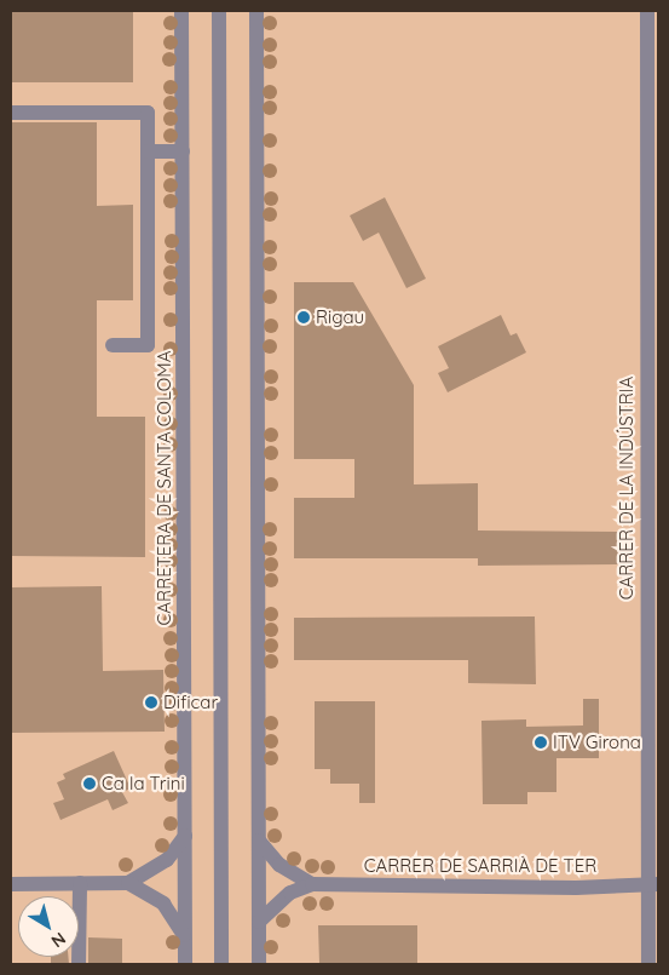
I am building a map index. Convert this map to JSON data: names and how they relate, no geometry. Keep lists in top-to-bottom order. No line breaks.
{"streets":{"street":["CARRETERA DE SANTA COLOMA","CARRER DE LA INDÚSTRIA","CARRER DE SARRIÀ DE TER"]},"crossings":[["CARRER DE LA INDÚSTRIA","CARRER DE SARRIÀ DE TER"]],"places":["Rigau","Dificar","ITV Girona","Ca la Trini"],"north":"bottom right"}
